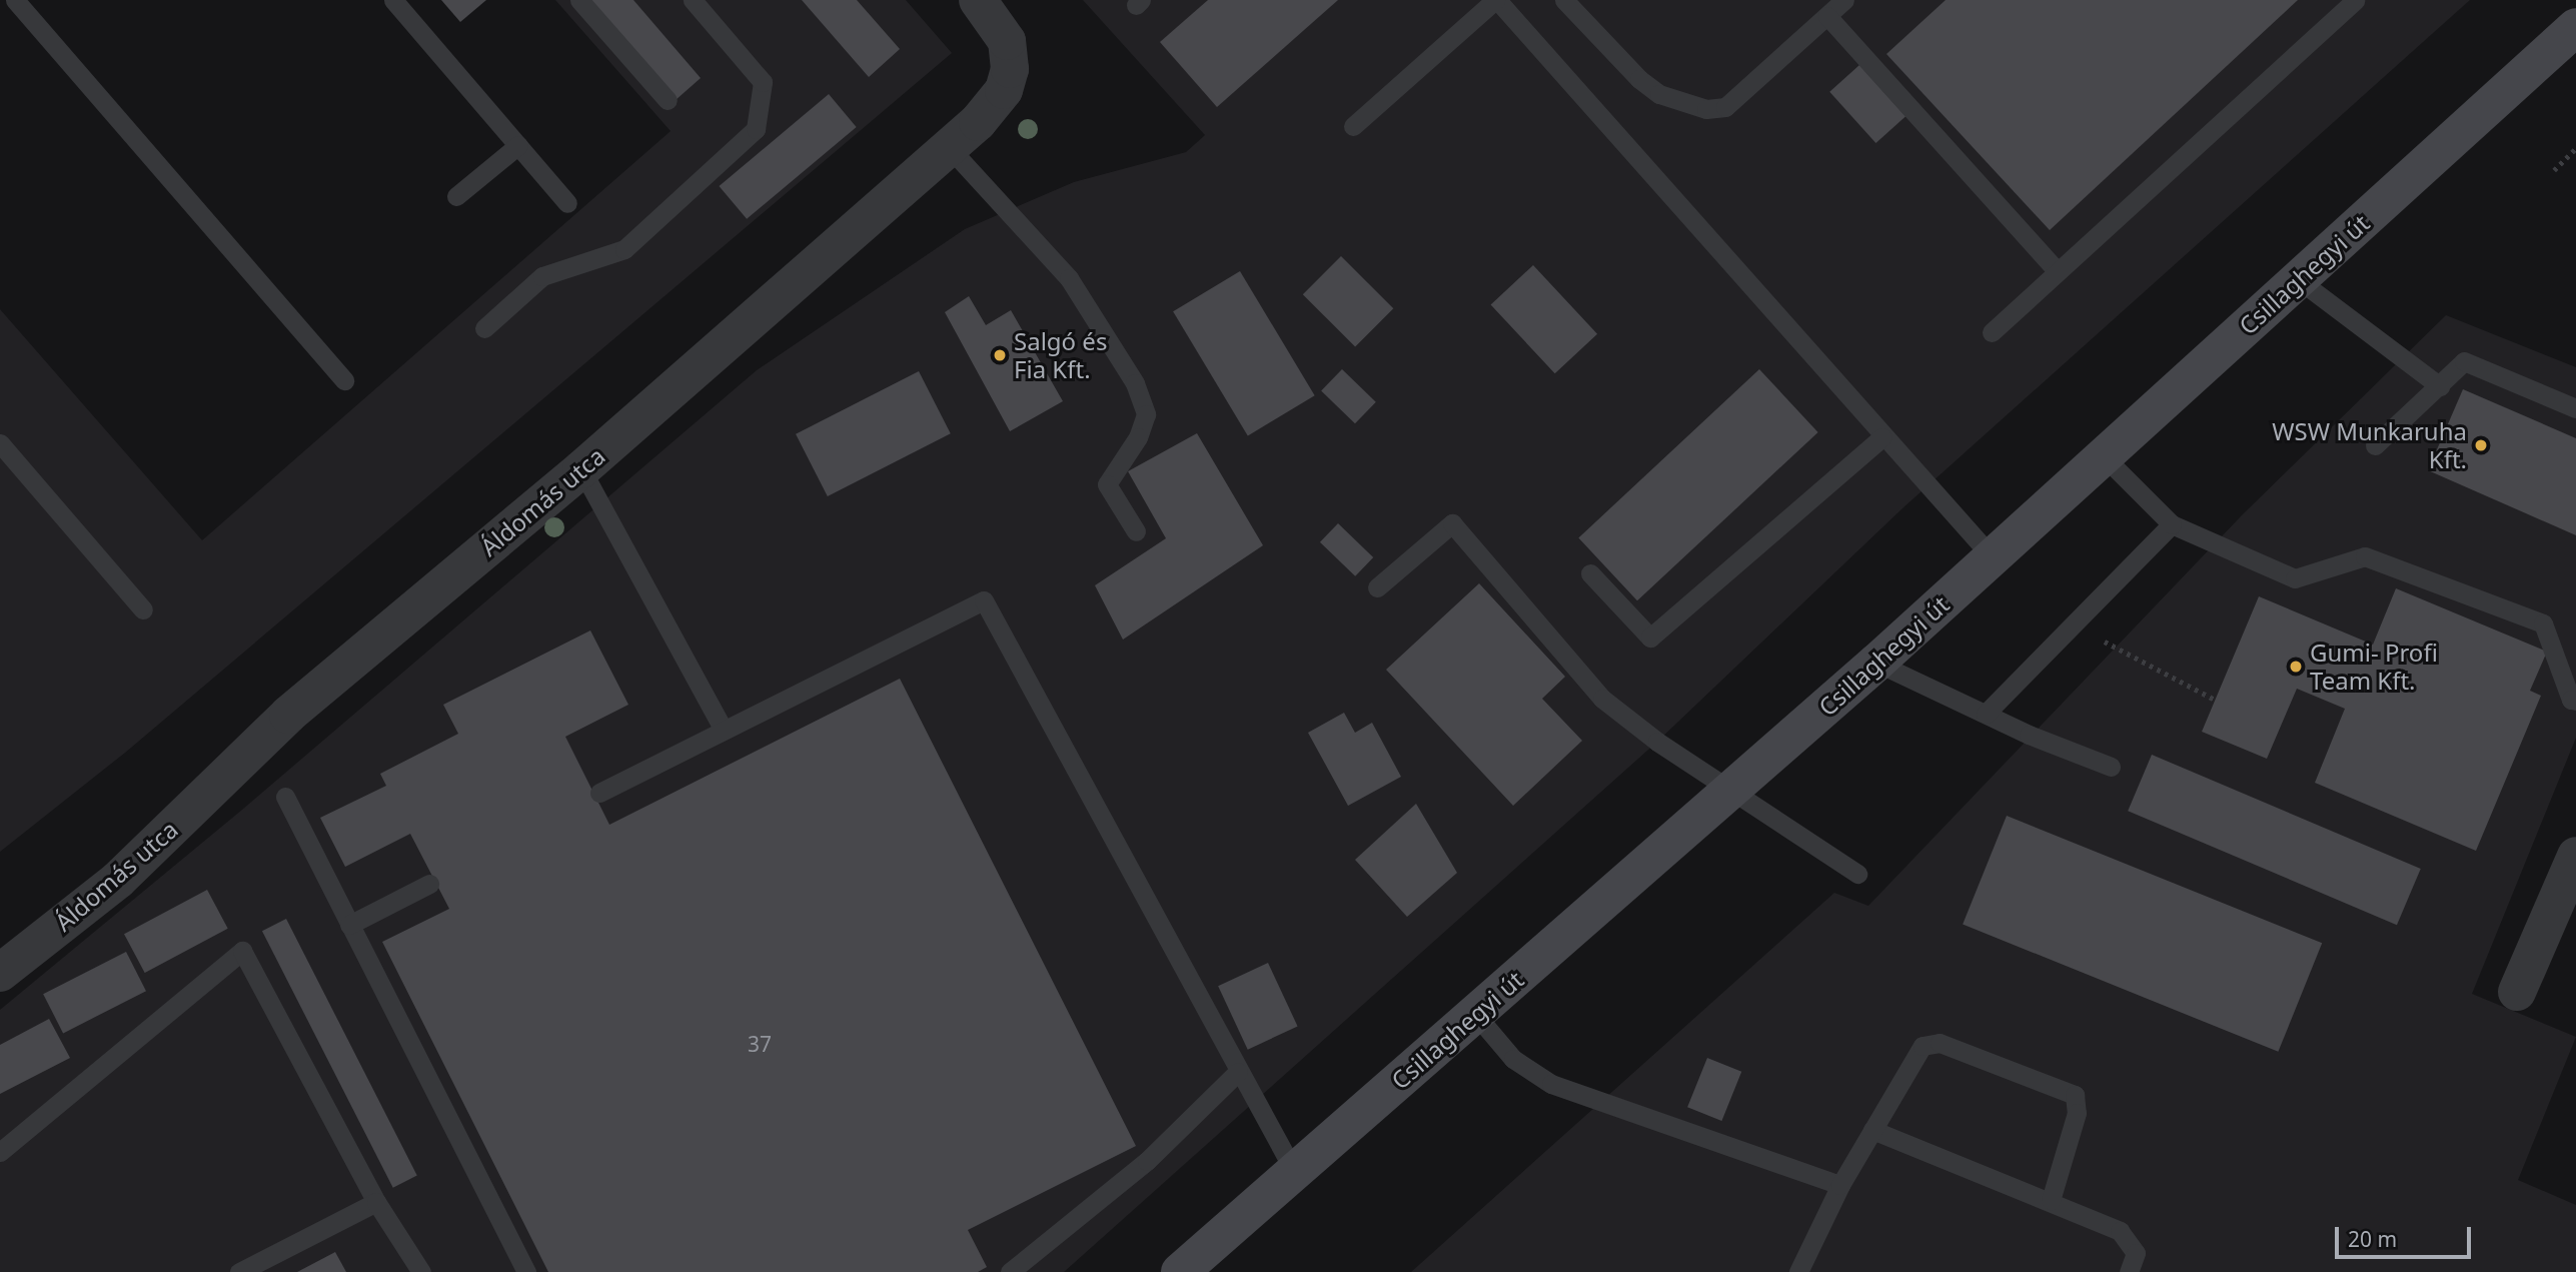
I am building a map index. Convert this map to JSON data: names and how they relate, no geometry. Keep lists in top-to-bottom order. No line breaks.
{"streets":{"street":["Csillaghegyi út","Áldomás utca"]},"places":["Salgó és Fia Kft.","WSW Munkaruha Kft.","Gumi- Profi Team Kft."],"house_numbers":["37"],"scale_bar":"20 m"}
